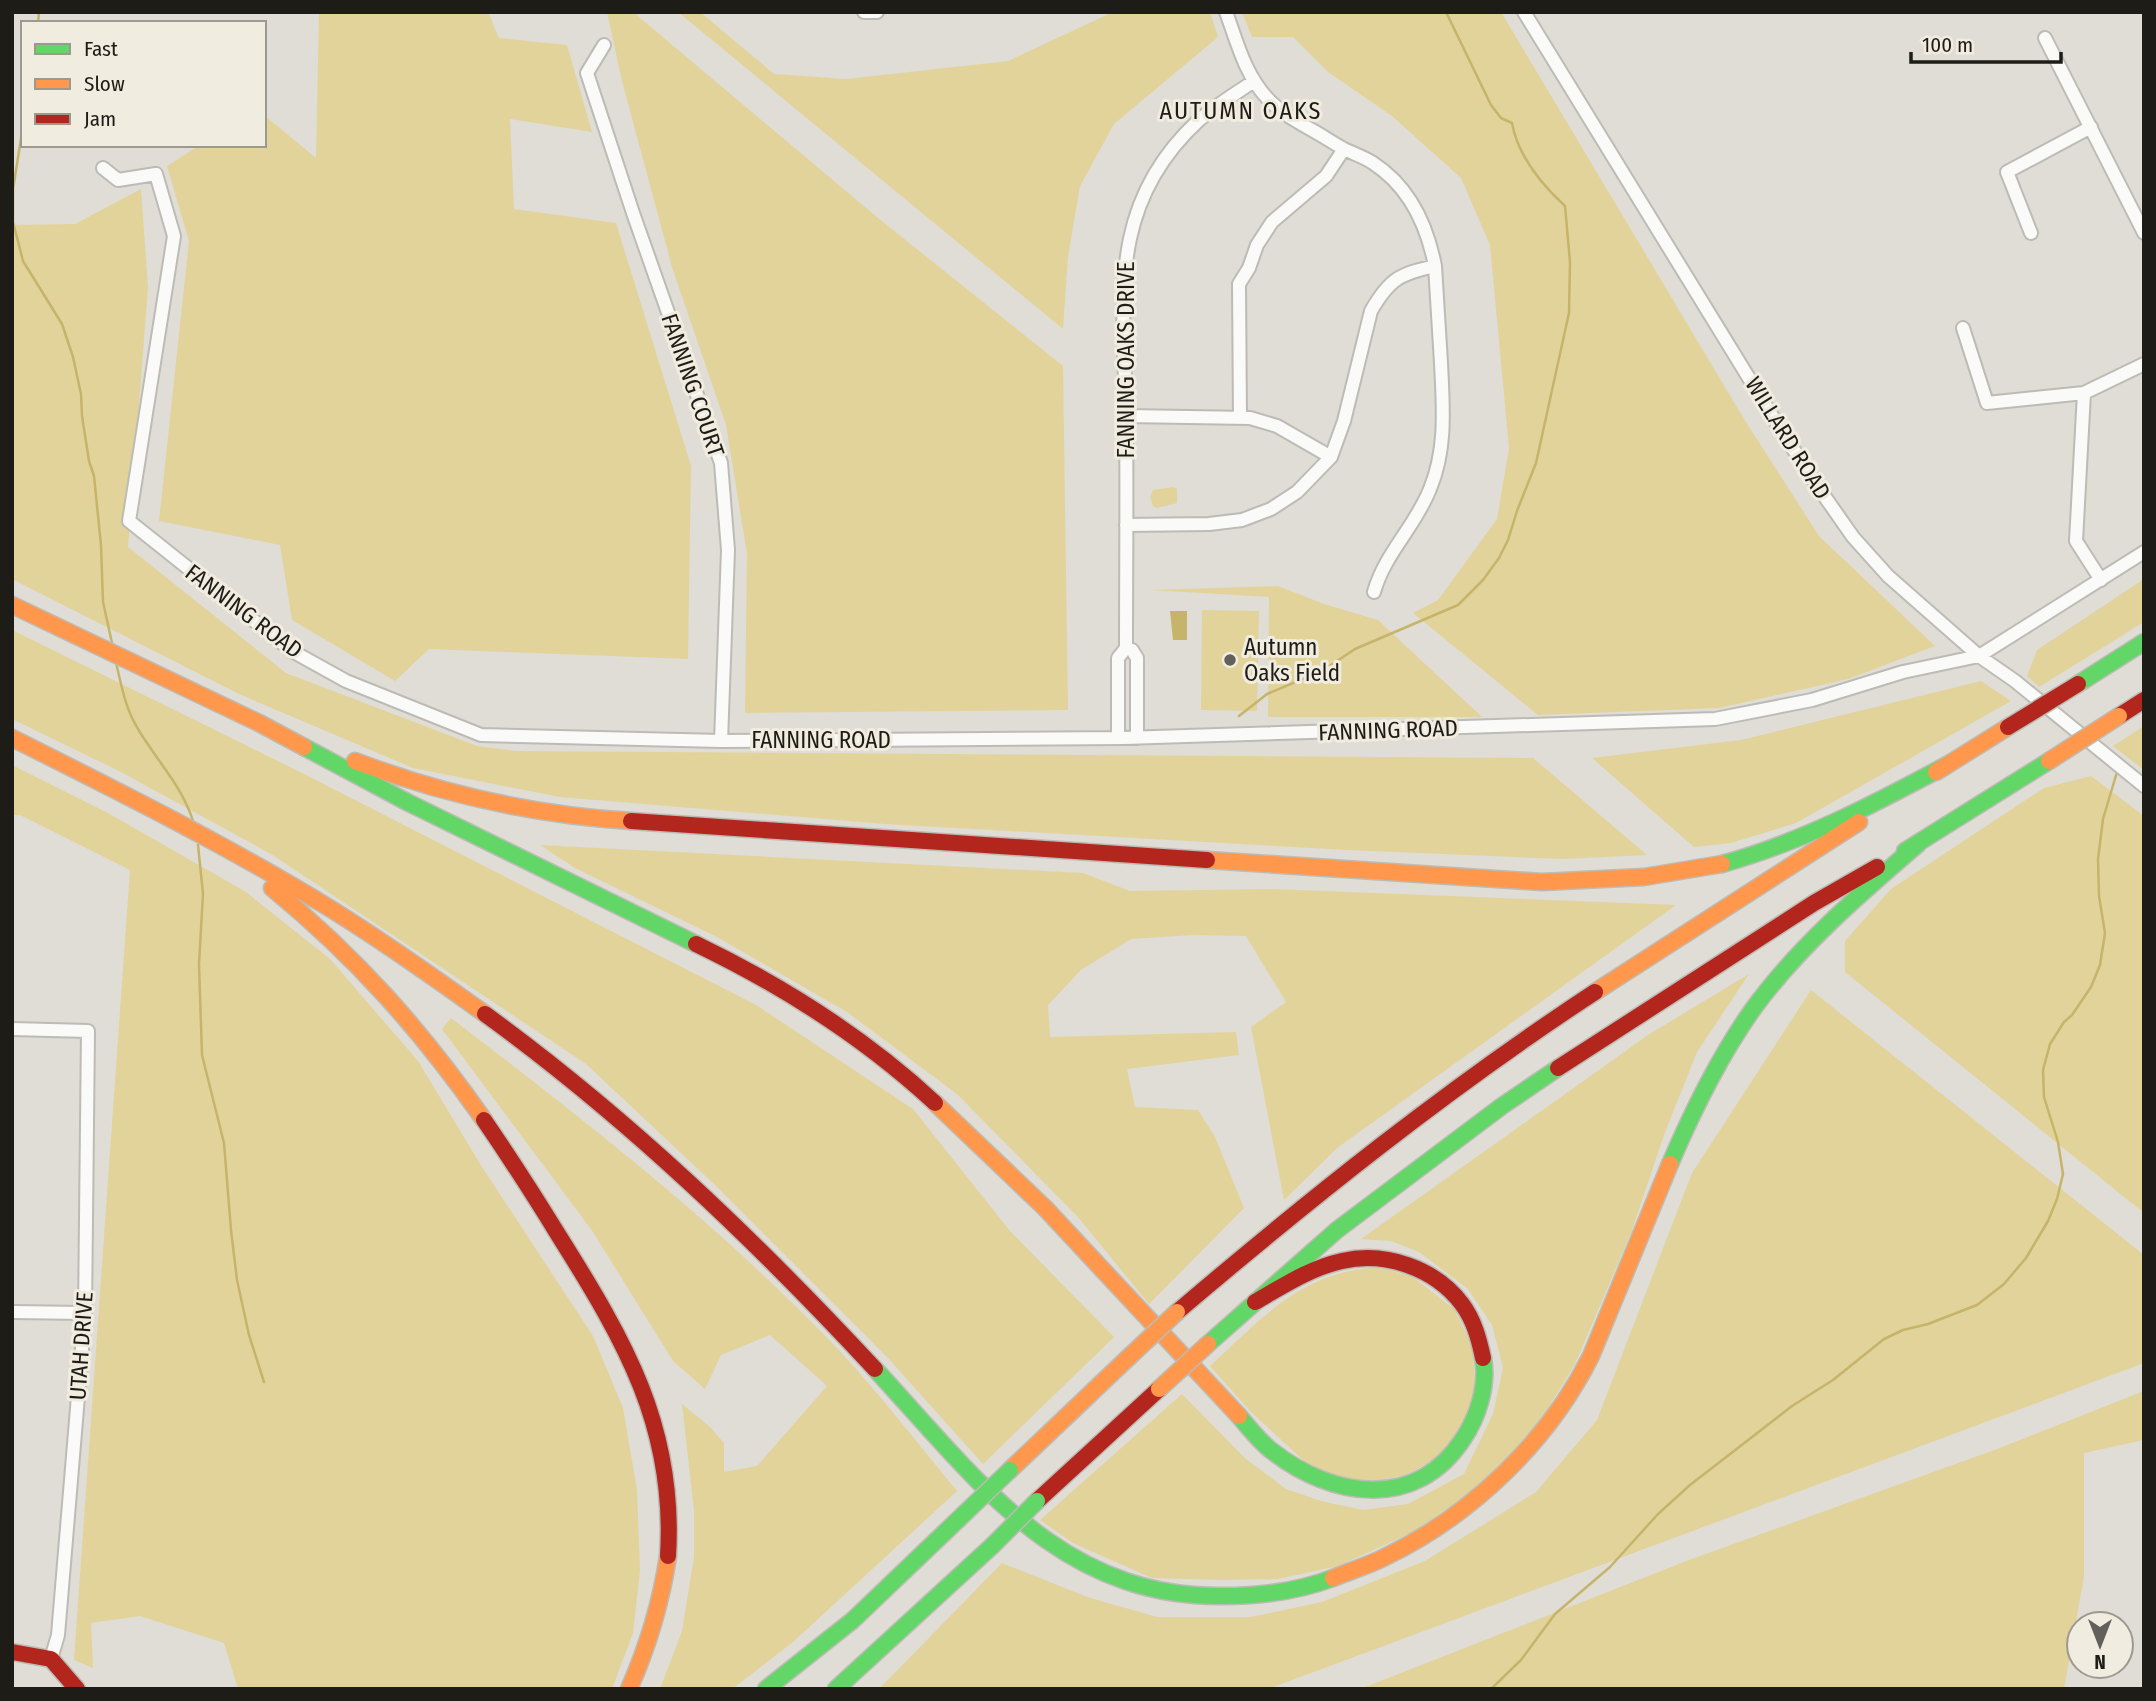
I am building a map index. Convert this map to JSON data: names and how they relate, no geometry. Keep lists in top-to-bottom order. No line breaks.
{"streets":{"street":["FANNING OAKS DRIVE","FANNING COURT","WILLARD ROAD","FANNING ROAD","UTAH DRIVE"]},"crossings":[["FANNING OAKS DRIVE","FANNING ROAD"],["FANNING COURT","FANNING ROAD"],["WILLARD ROAD","FANNING ROAD"]],"districts":["AUTUMN OAKS"],"places":["Autumn Oaks Field"],"legend":["Fast","Slow","Jam"],"scale_bar":"100 m","north":"bottom"}
